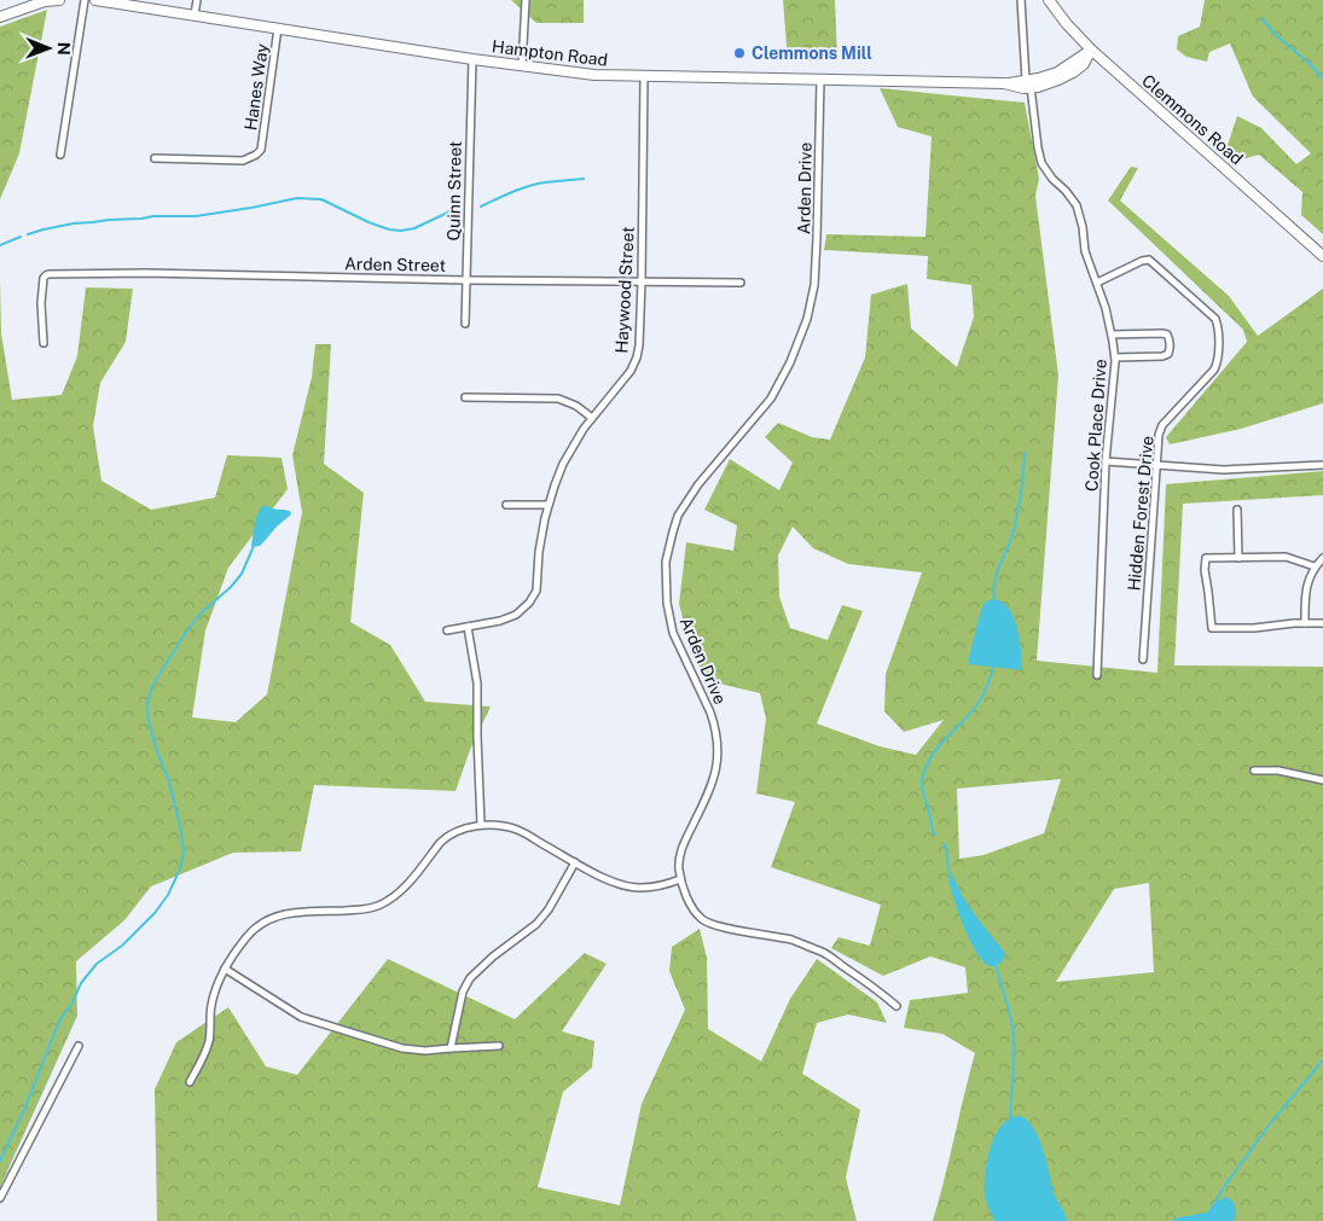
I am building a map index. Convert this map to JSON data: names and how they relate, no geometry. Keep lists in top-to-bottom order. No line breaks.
{"streets":{"main road":["Hampton Road","Clemmons Road"],"street":["Hanes Way","Arden Drive","Quinn Street","Arden Street","Haywood Street","Cook Place Drive","Hidden Forest Drive"]},"crossings":[["Hampton Road","Hanes Way"],["Hampton Road","Clemmons Road"],["Hampton Road","Arden Drive"],["Hampton Road","Quinn Street"],["Hampton Road","Haywood Street"],["Hampton Road","Cook Place Drive"],["Quinn Street","Arden Street"],["Arden Street","Haywood Street"],["Cook Place Drive","Hidden Forest Drive"]],"places":["Clemmons Mill"],"north":"right"}
